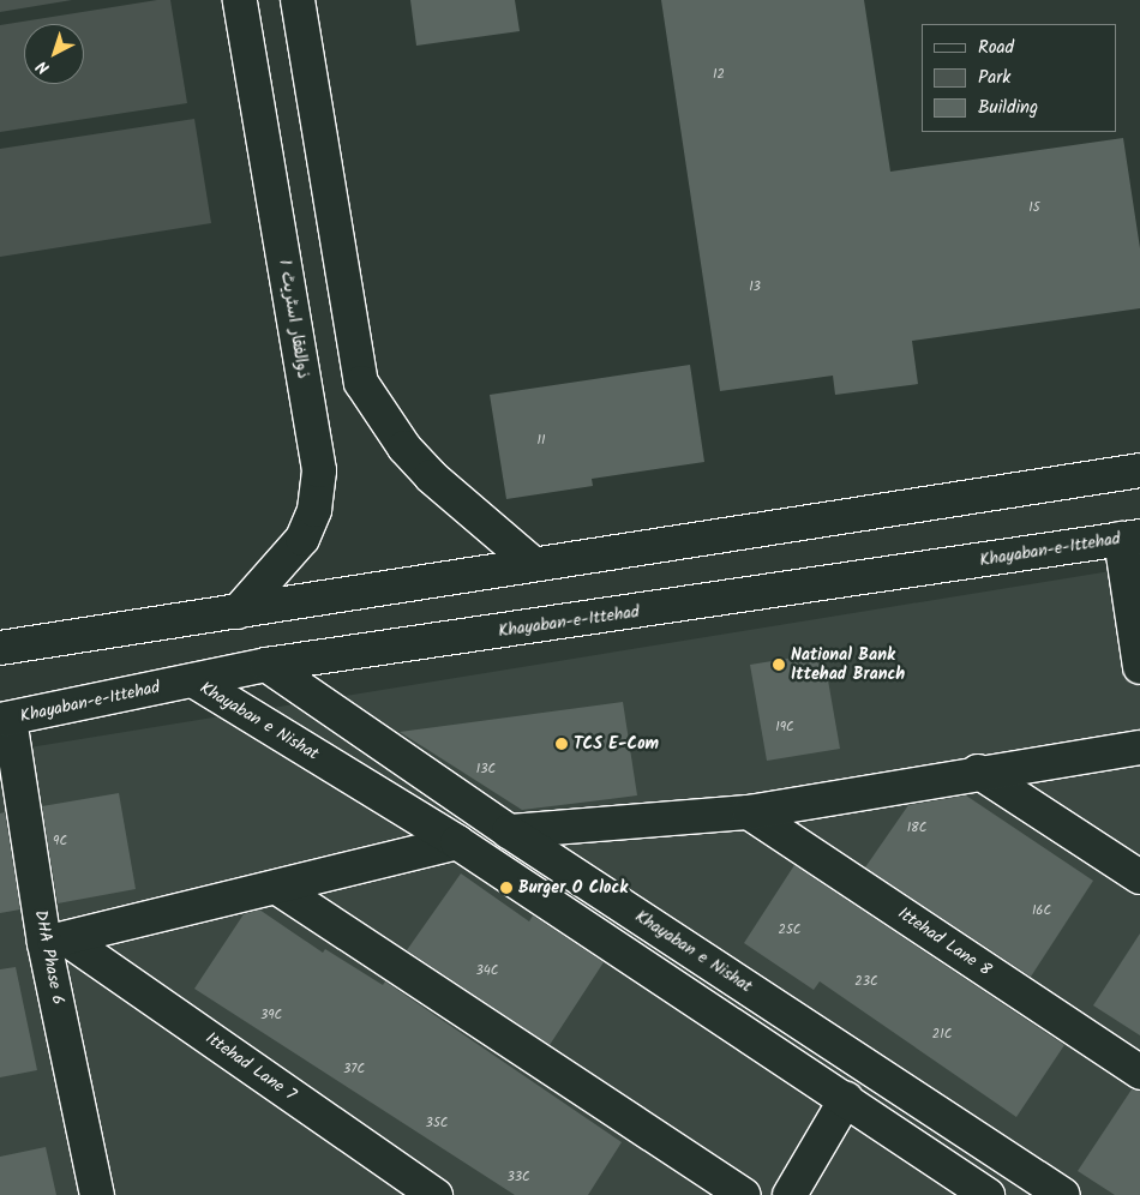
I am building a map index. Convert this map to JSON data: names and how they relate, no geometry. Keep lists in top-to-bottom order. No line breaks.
{"streets":{"street":["ذوالفقار اسٹریٹ 1","Khayaban-e-Ittehad","Khayaban e Nishat","Ittehad Lane 8","DHA Phase 6","Ittehad Lane 7"]},"crossings":[["Khayaban-e-Ittehad","Khayaban e Nishat"],["Khayaban-e-Ittehad","DHA Phase 6"],["DHA Phase 6","Ittehad Lane 7"]],"places":["National Bank Ittehad Branch","TCS E-Com","Burger O Clock"],"house_numbers":["12","15","13","11","19C","13C","18C","9C","16C","25C","34C","23C","39C","21C","37C","35C","33C"],"legend":["Road","Park","Building"],"north":"bottom left"}
